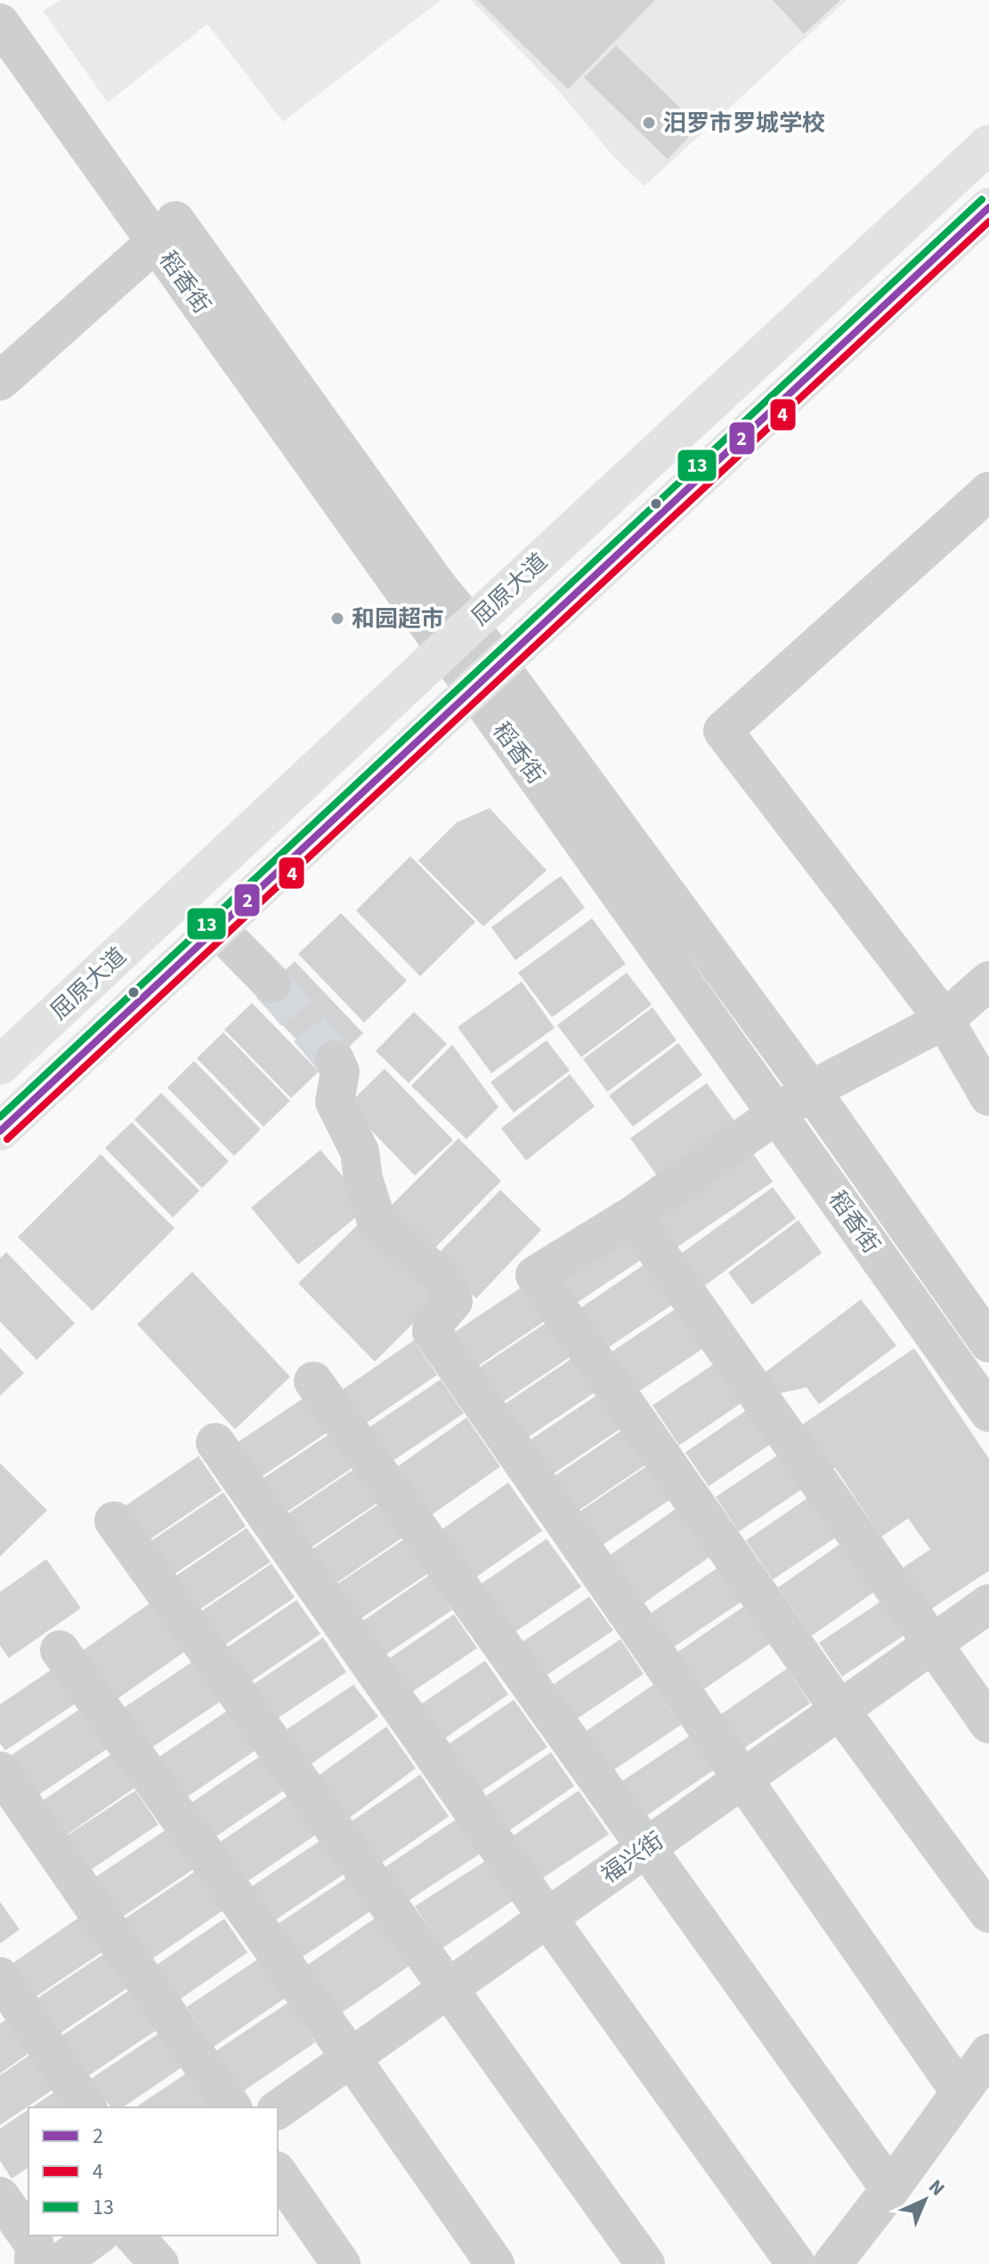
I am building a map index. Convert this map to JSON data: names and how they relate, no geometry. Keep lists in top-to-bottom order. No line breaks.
{"streets":{"main road":["屈原大道"],"street":["稻香街","福兴街"]},"crossings":[["稻香街","屈原大道"]],"places":["汨罗市罗城学校","和园超市"],"lines":["transit line 13","transit line 2","transit line 4"],"legend":["2","4","13"],"north":"top right"}
